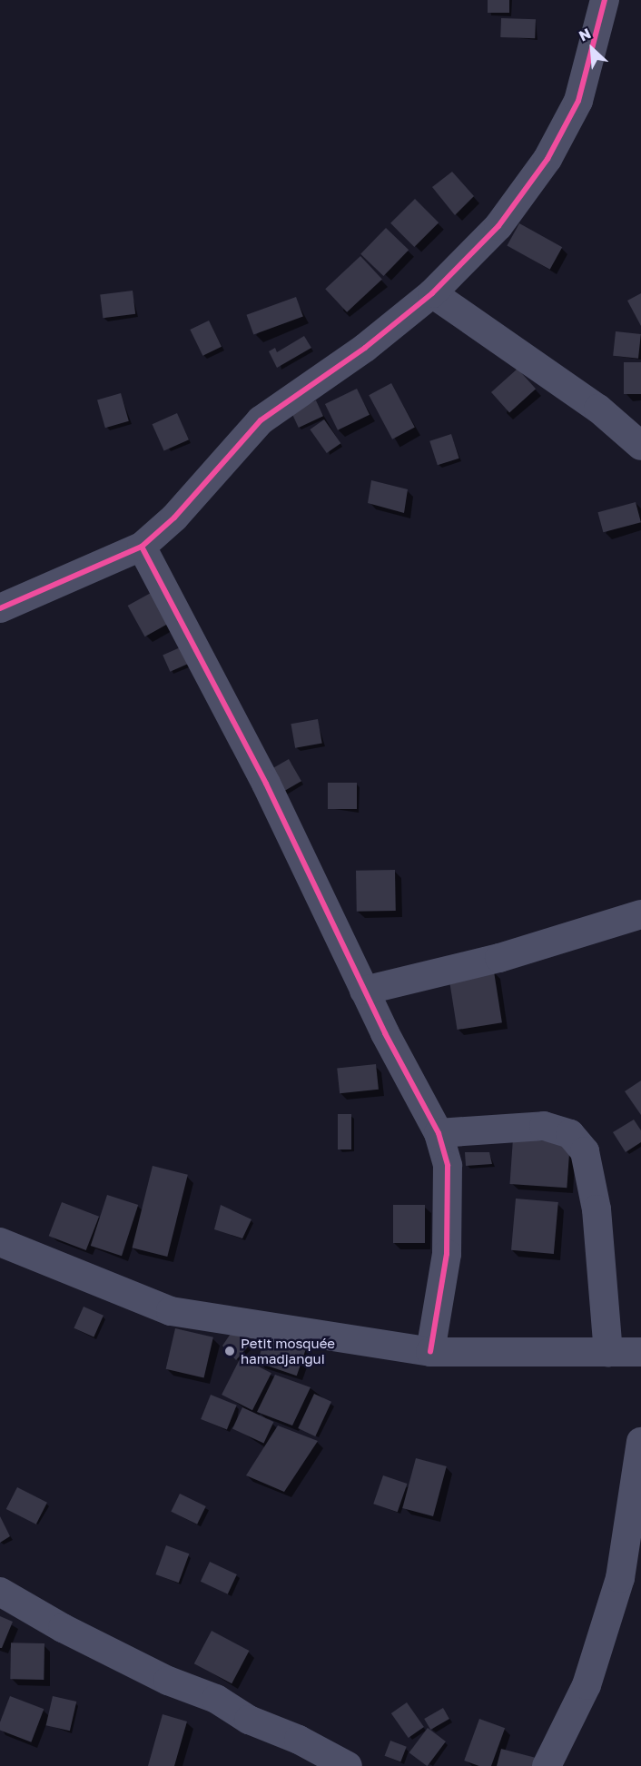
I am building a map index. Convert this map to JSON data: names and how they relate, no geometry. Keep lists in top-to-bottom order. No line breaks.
{"places":["Petit mosquée hamadjangui"],"north":"top left"}
